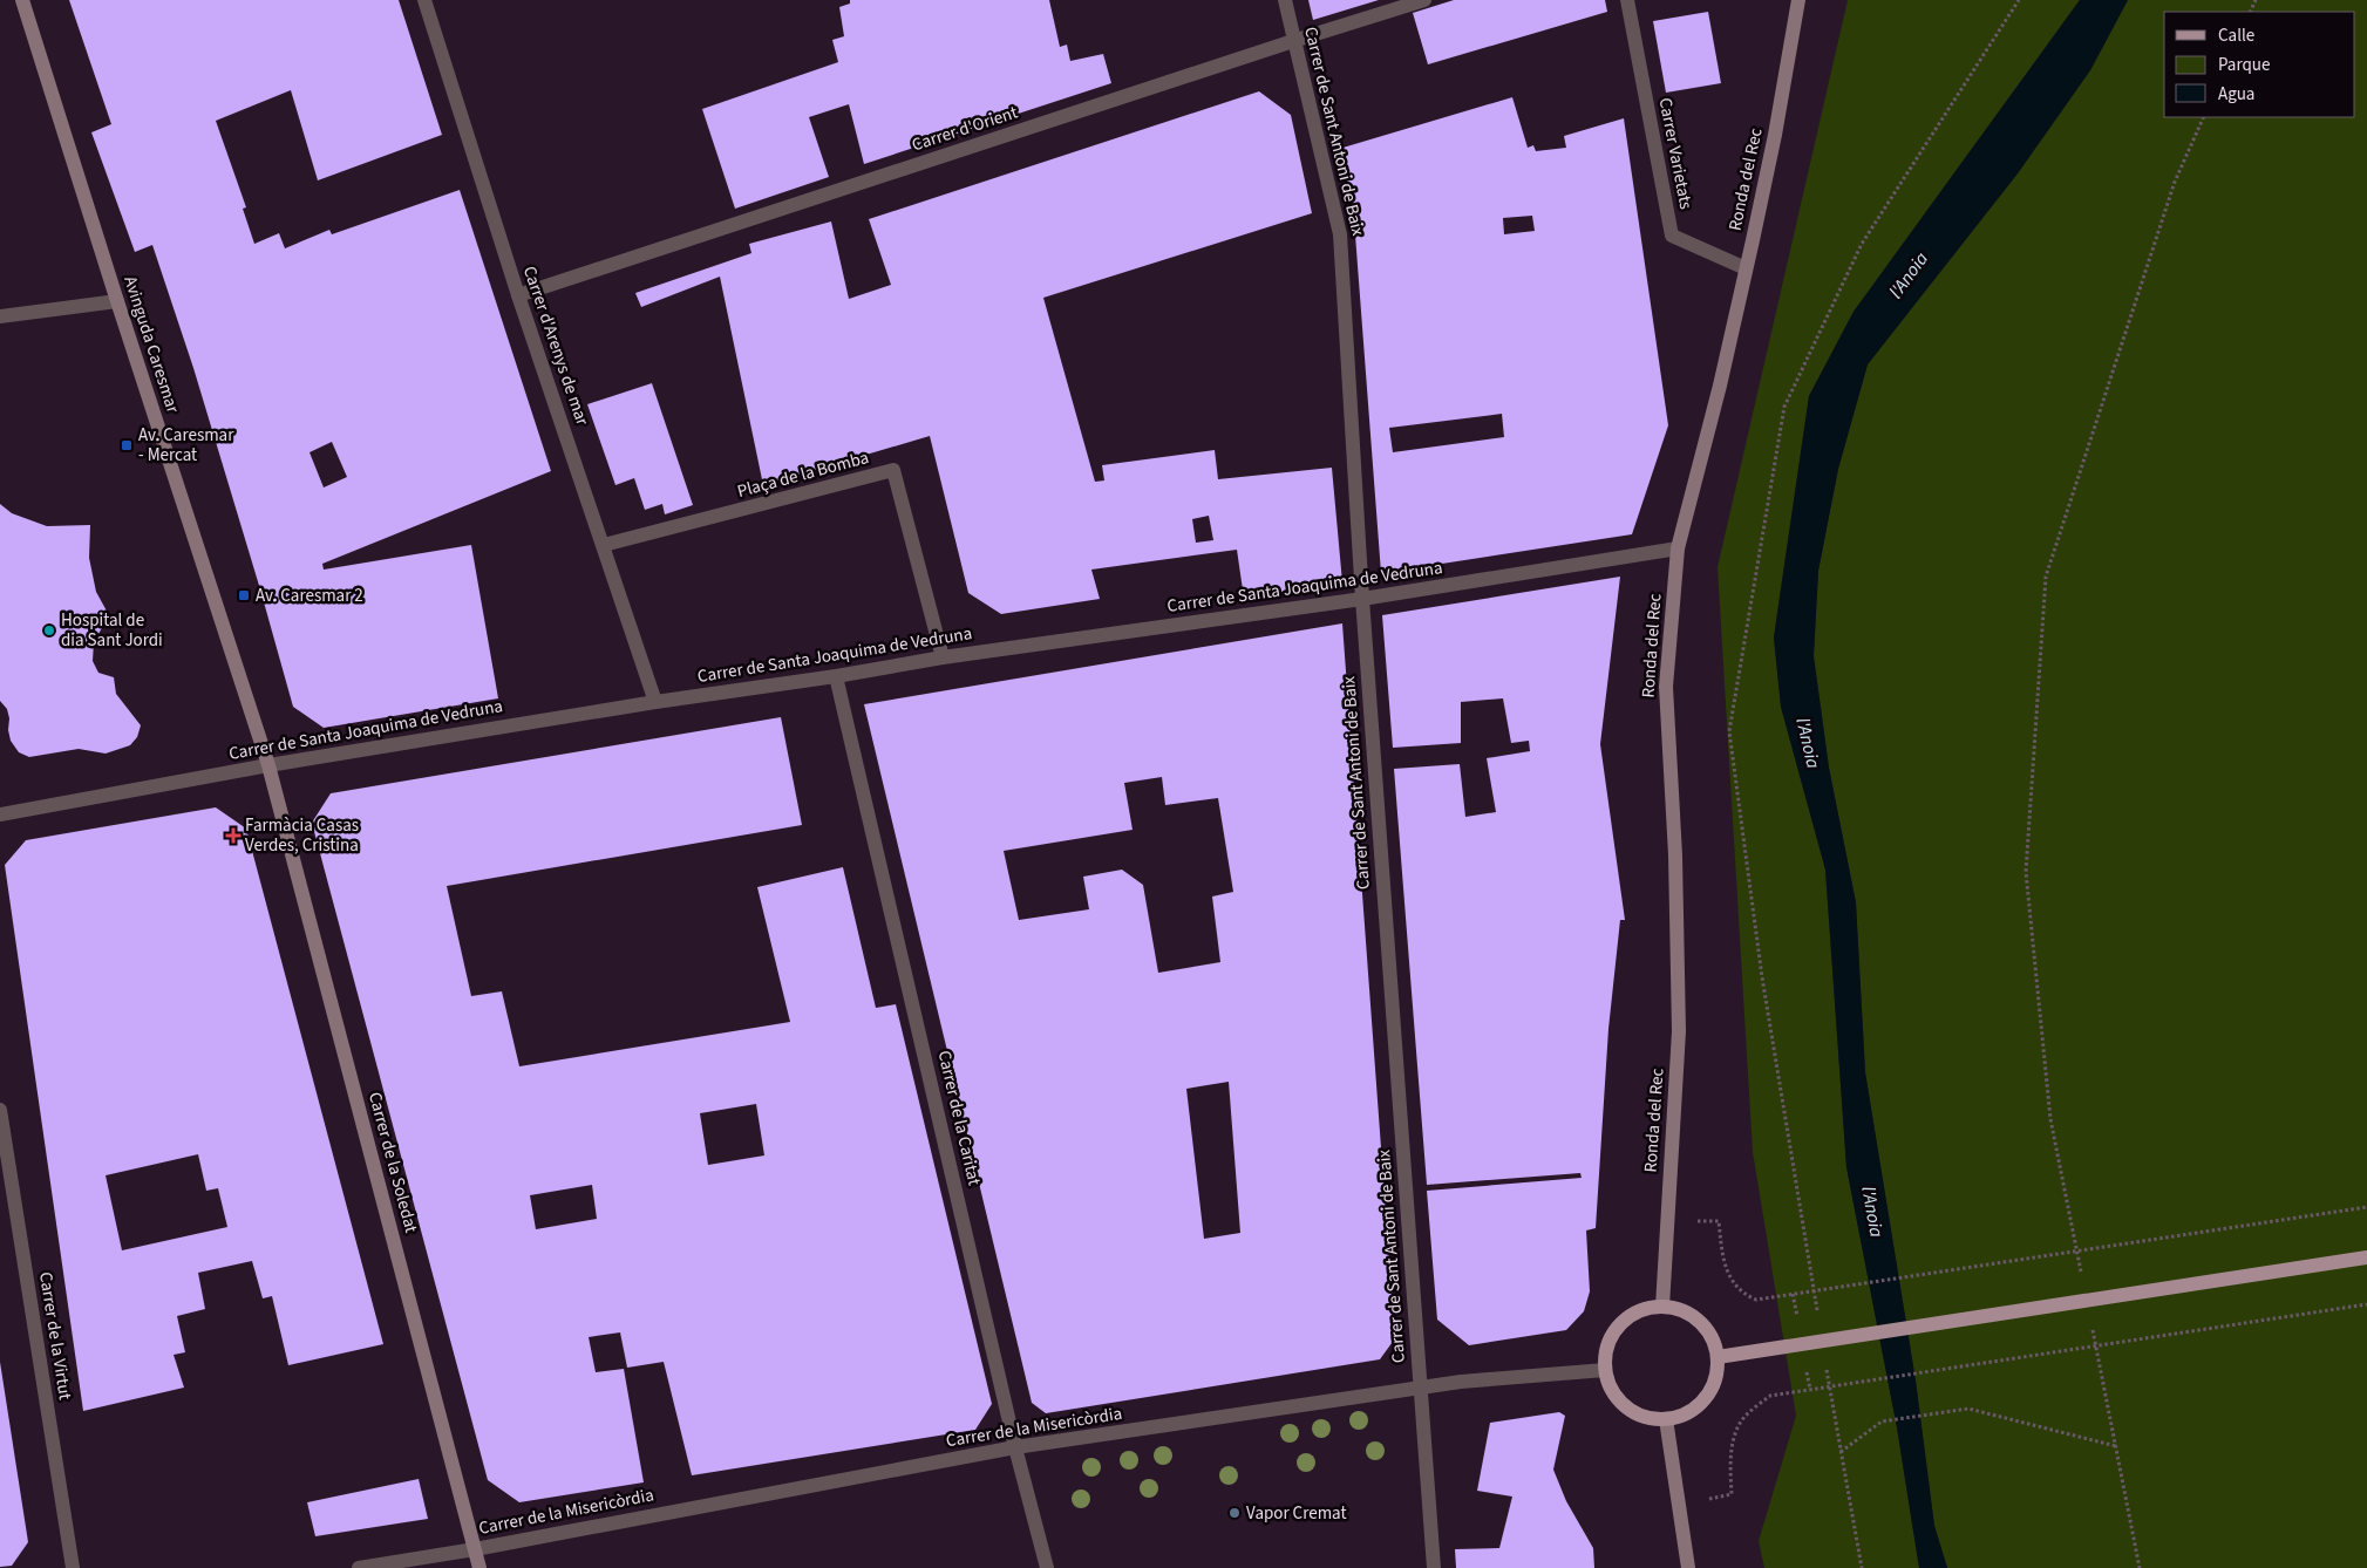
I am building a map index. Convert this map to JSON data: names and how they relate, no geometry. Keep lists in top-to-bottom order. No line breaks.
{"streets":{"street":["Carrer d'Orient","Carrer de Sant Antoni de Baix","Carrer Varietats","Ronda del Rec","Avinguda Caresmar","Carrer d'Arenys de mar","Plaça de la Bomba","Carrer de Santa Joaquima de Vedruna","Carrer de la Caritat","Carrer de la Soledat","Carrer de la Virtut","Carrer de la Misericòrdia"]},"crossings":[["Carrer d'Orient","Carrer de Sant Antoni de Baix"],["Carrer d'Orient","Carrer d'Arenys de mar"],["Carrer de Sant Antoni de Baix","Carrer de Santa Joaquima de Vedruna"],["Carrer de Sant Antoni de Baix","Carrer de la Misericòrdia"],["Carrer Varietats","Ronda del Rec"],["Ronda del Rec","Carrer de Santa Joaquima de Vedruna"],["Ronda del Rec","Carrer de la Misericòrdia"],["Avinguda Caresmar","Carrer de Santa Joaquima de Vedruna"],["Avinguda Caresmar","Carrer de la Soledat"],["Carrer d'Arenys de mar","Plaça de la Bomba"],["Carrer d'Arenys de mar","Carrer de Santa Joaquima de Vedruna"],["Plaça de la Bomba","Carrer de Santa Joaquima de Vedruna"],["Carrer de Santa Joaquima de Vedruna","Carrer de la Caritat"],["Carrer de Santa Joaquima de Vedruna","Carrer de la Soledat"],["Carrer de la Caritat","Carrer de la Misericòrdia"],["Carrer de la Soledat","Carrer de la Misericòrdia"]],"water":["l'Anoia"],"places":{"transit":["Av. Caresmar - Mercat","Av. Caresmar 2"],"other":["Hospital de dia Sant Jordi","Vapor Cremat"],"health":["Farmàcia Casas Verdes, Cristina"]},"legend":["Calle","Parque","Agua"]}
